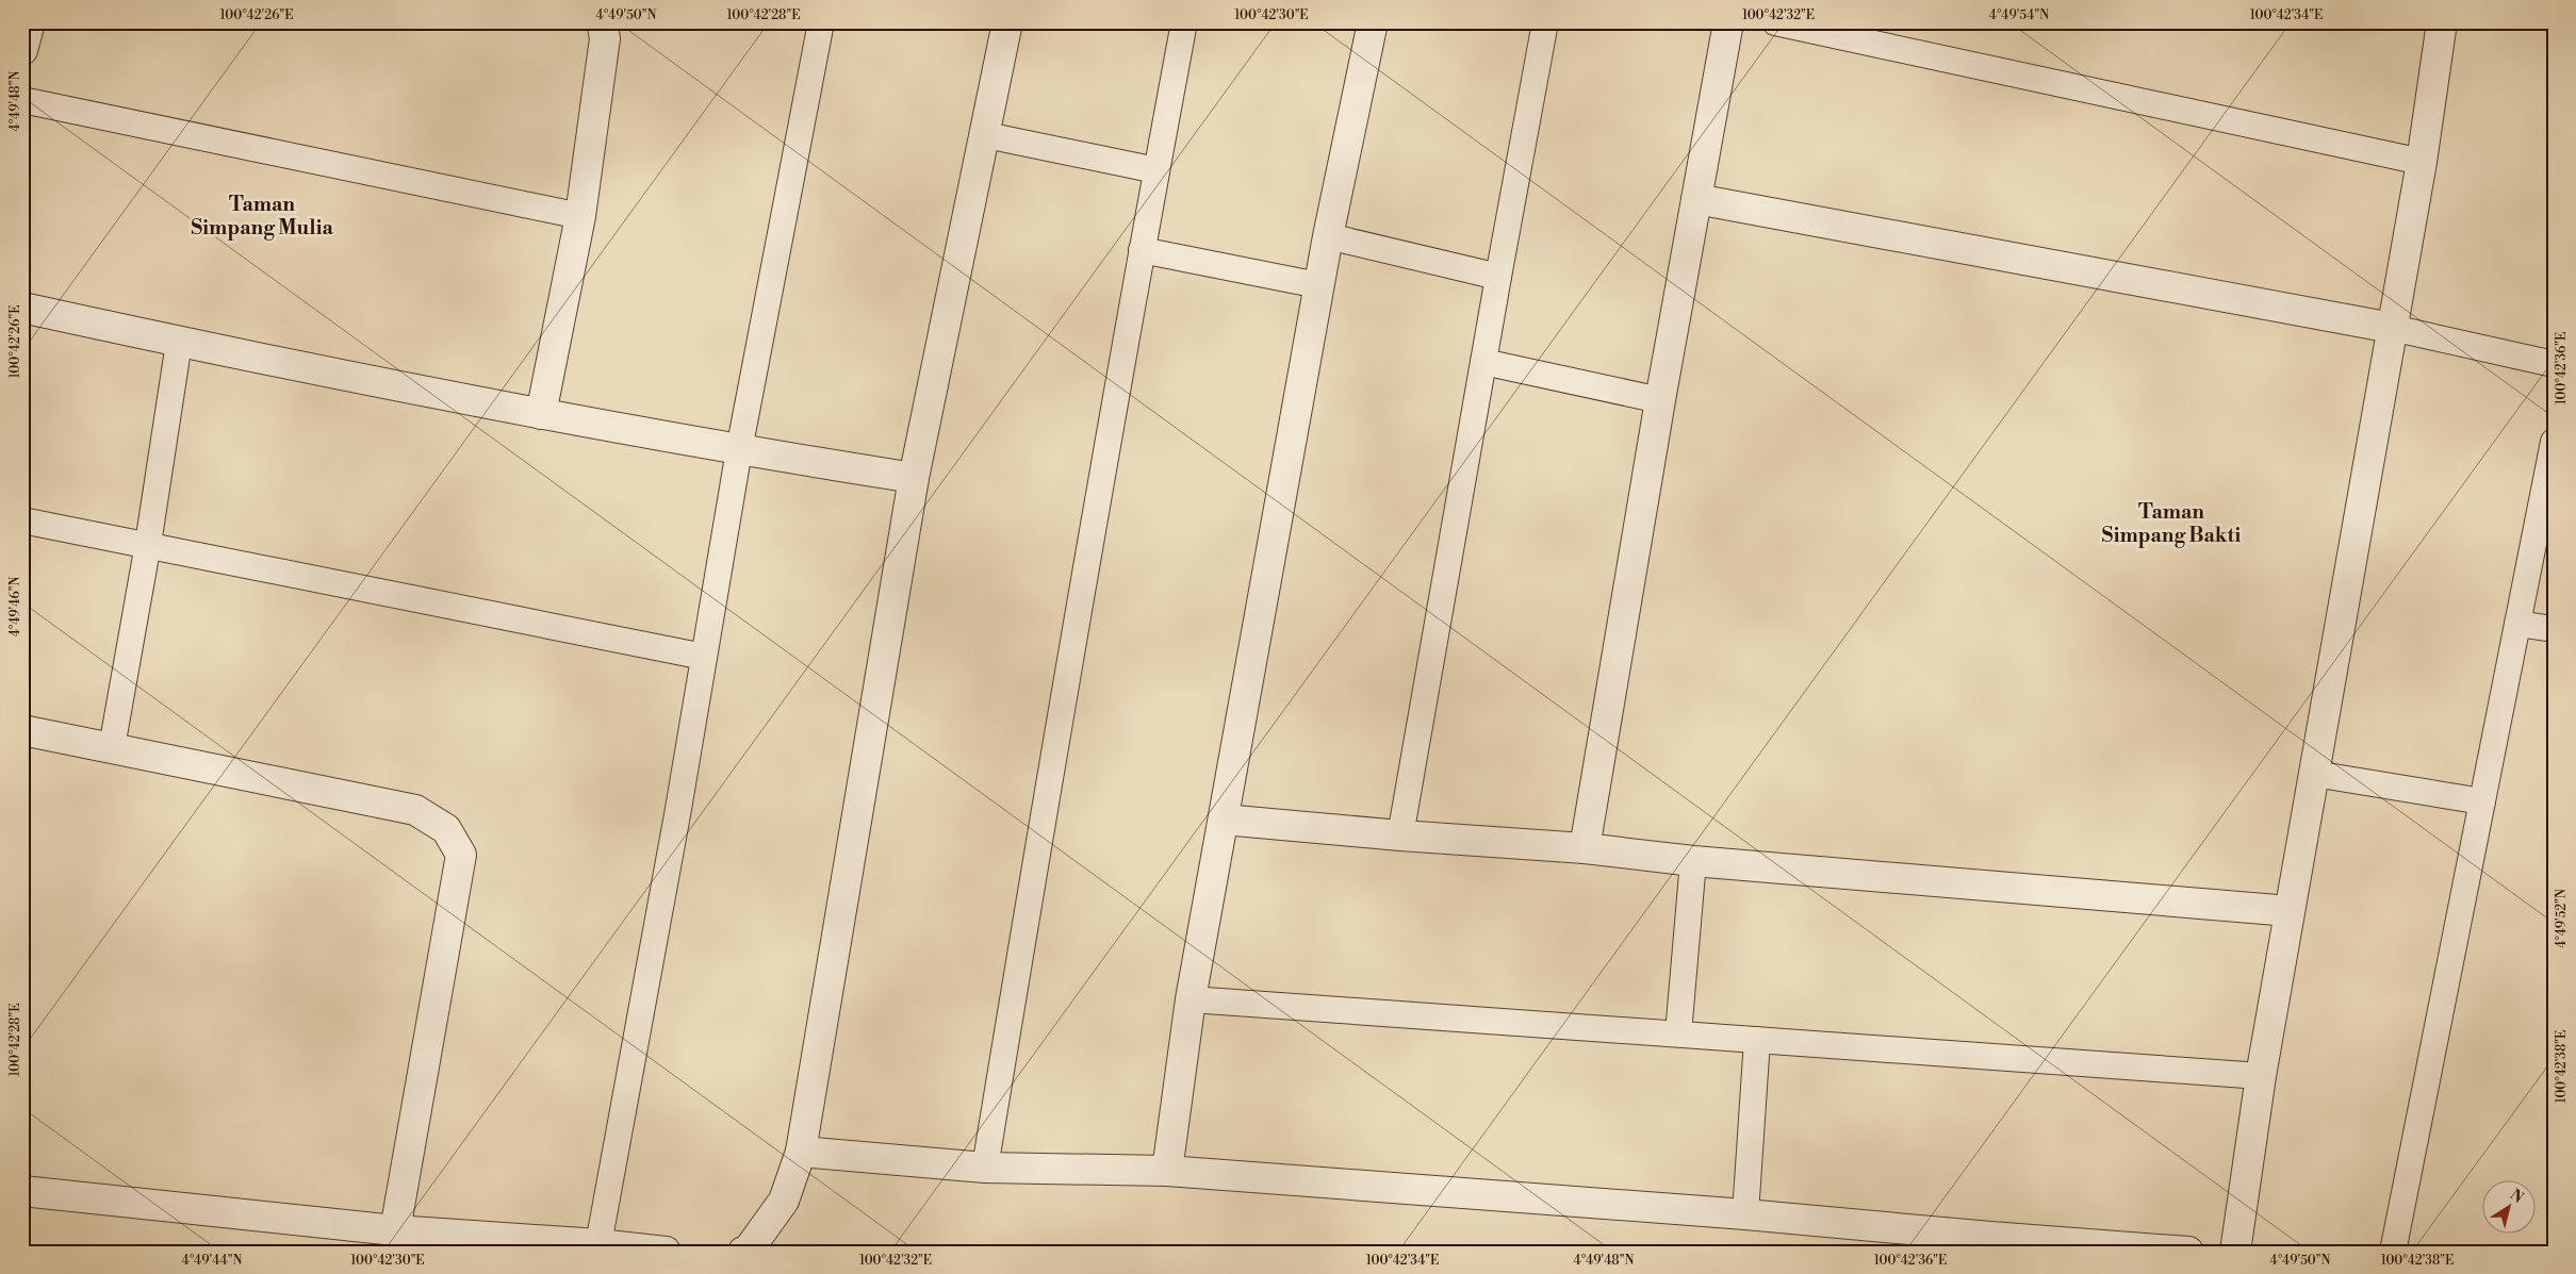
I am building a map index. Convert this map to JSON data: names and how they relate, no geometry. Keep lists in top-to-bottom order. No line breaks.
{"districts":["Taman Simpang Mulia","Taman Simpang Bakti"],"north":"top right","coordinates":["100°42'26\"E","4°49'50\"N","100°42'28\"E","100°42'30\"E","100°42'32\"E","4°49'54\"N","100°42'34\"E","4°49'48\"N","100°42'36\"E","4°49'46\"N","4°49'52\"N","100°42'38\"E","4°49'44\"N"]}
